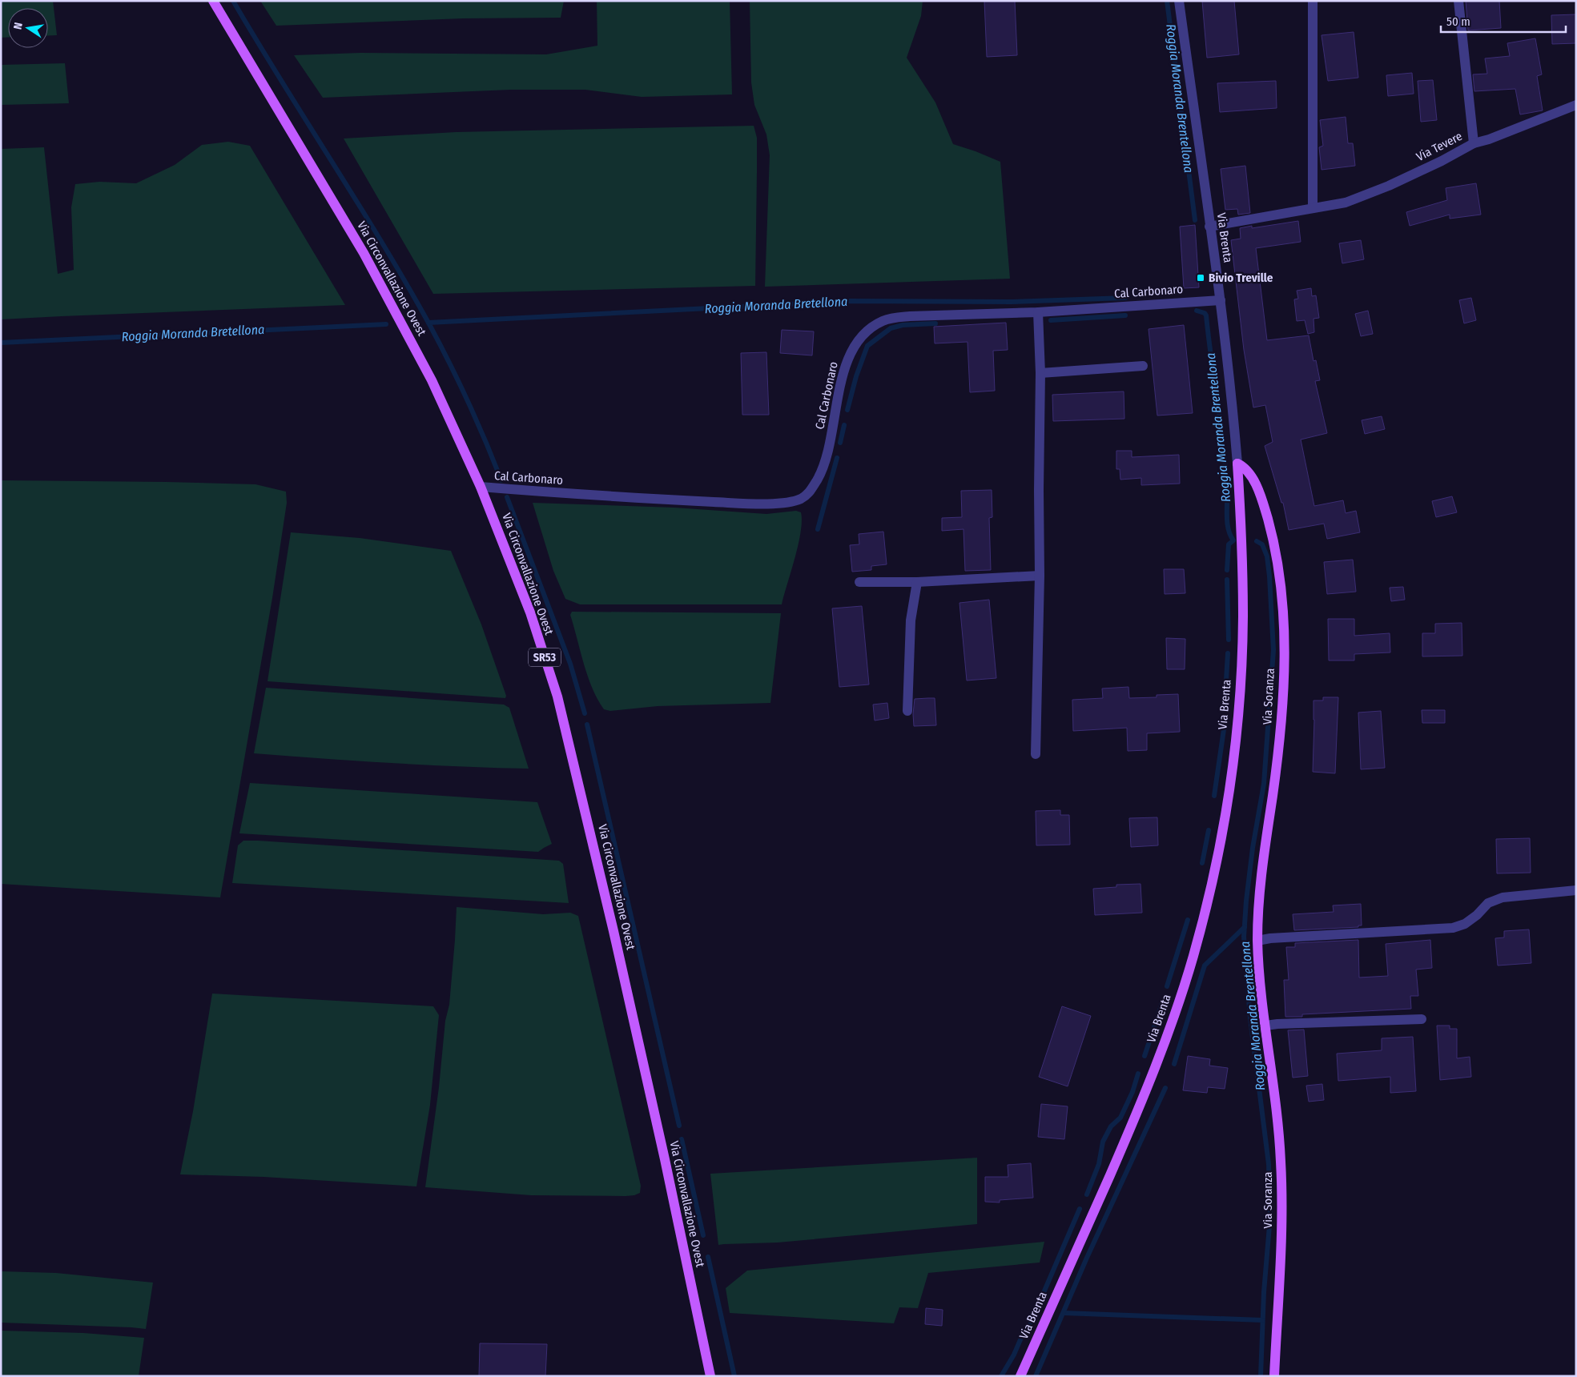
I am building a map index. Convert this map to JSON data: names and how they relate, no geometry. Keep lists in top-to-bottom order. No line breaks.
{"streets":{"main road":["Via Brenta","Via Circonvallazione Ovest","SR53","Via Soranza"],"street":["Via Tevere","Cal Carbonaro"]},"crossings":[["Via Tevere","Via Brenta"],["Via Brenta","Cal Carbonaro"],["Via Brenta","Via Soranza"],["Via Circonvallazione Ovest","Cal Carbonaro"]],"water":["Roggia Moranda Brentellona","Roggia Moranda Bretellona"],"places":{"transit":["Bivio Treville"]},"scale_bar":"50 m","north":"left"}
